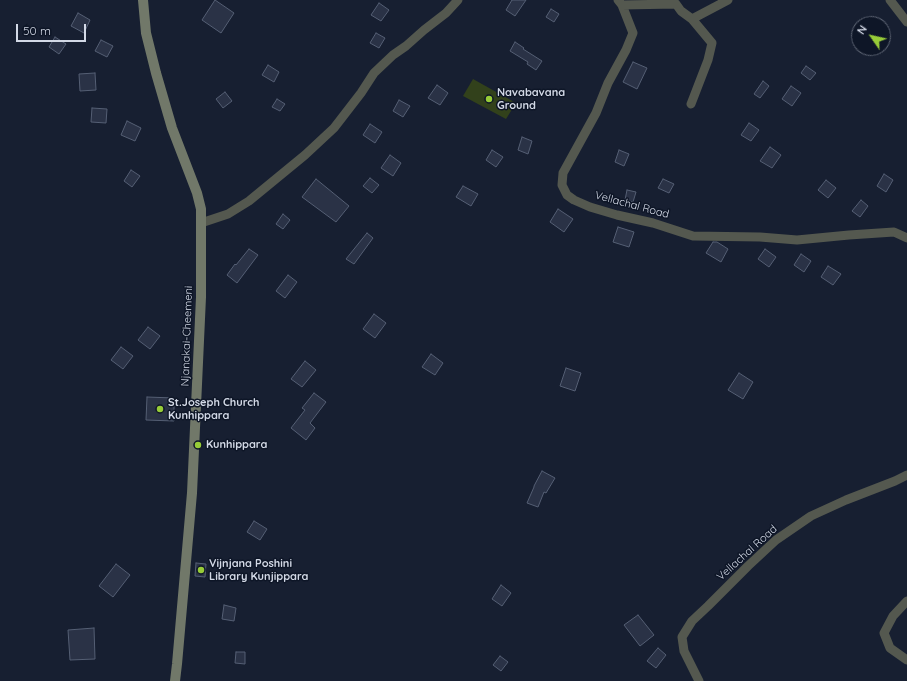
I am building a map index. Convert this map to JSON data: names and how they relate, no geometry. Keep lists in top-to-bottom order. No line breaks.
{"streets":{"main road":["Njanakai-Cheemeni"],"street":["Vellachal Road"]},"places":["Navabavana Ground","St.Joseph Church Kunhippara","Kunhippara","Vijnjana Poshini Library Kunjippara"],"scale_bar":"50 m","north":"top left"}
